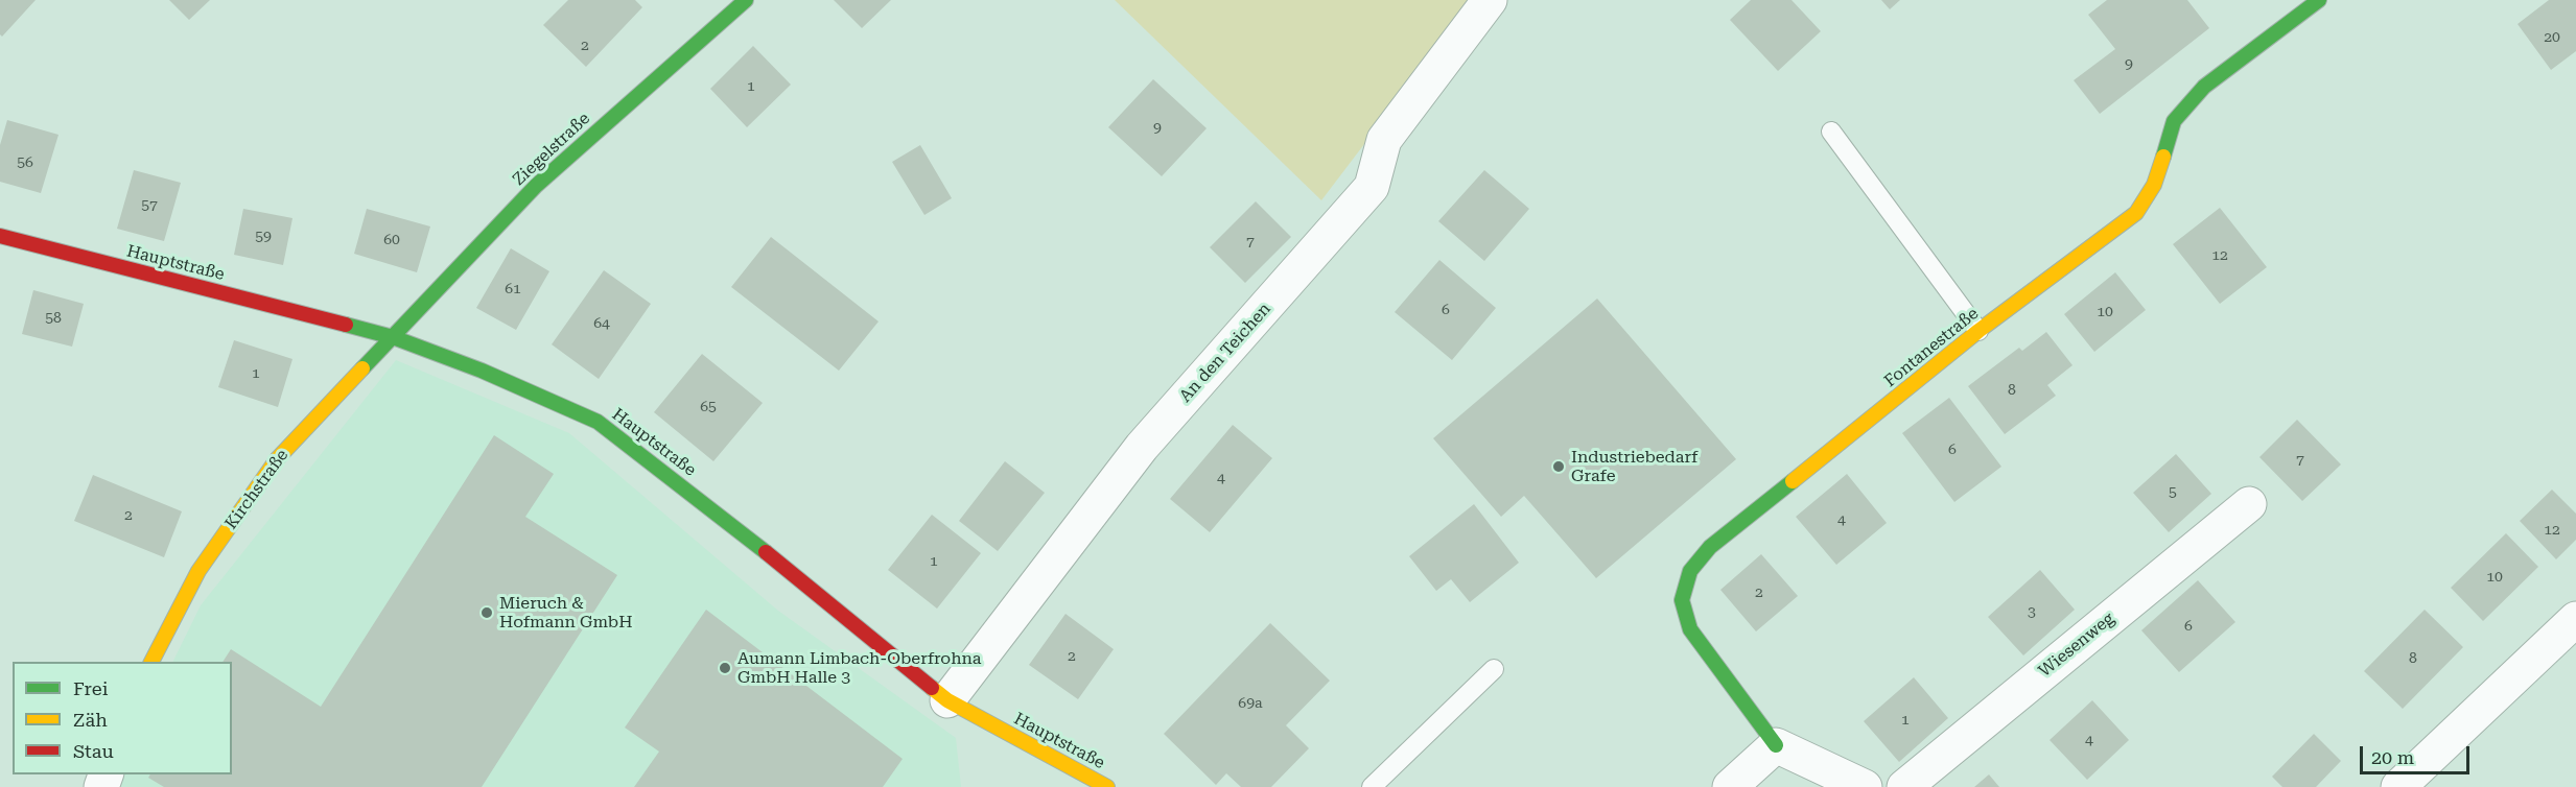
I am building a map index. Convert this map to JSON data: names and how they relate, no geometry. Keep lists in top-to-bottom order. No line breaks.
{"streets":{"street":["Ziegelstraße","Hauptstraße","Fontanestraße","An den Teichen","Kirchstraße","Wiesenweg"]},"crossings":[["Ziegelstraße","Hauptstraße"],["Ziegelstraße","Kirchstraße"],["Hauptstraße","An den Teichen"],["Hauptstraße","Kirchstraße"]],"places":["Industriebedarf Grafe","Mieruch & Hofmann GmbH","Aumann Limbach-Oberfrohna GmbH Halle 3"],"house_numbers":["20","2","9","1","9","56","57","59","60","7","12","61","6","10","58","64","1","8","65","6","7","4","5","2","4","12","1","10","2","3","6","2","8","69a","1","4"],"legend":["Frei","Zäh","Stau"],"scale_bar":"20 m"}
